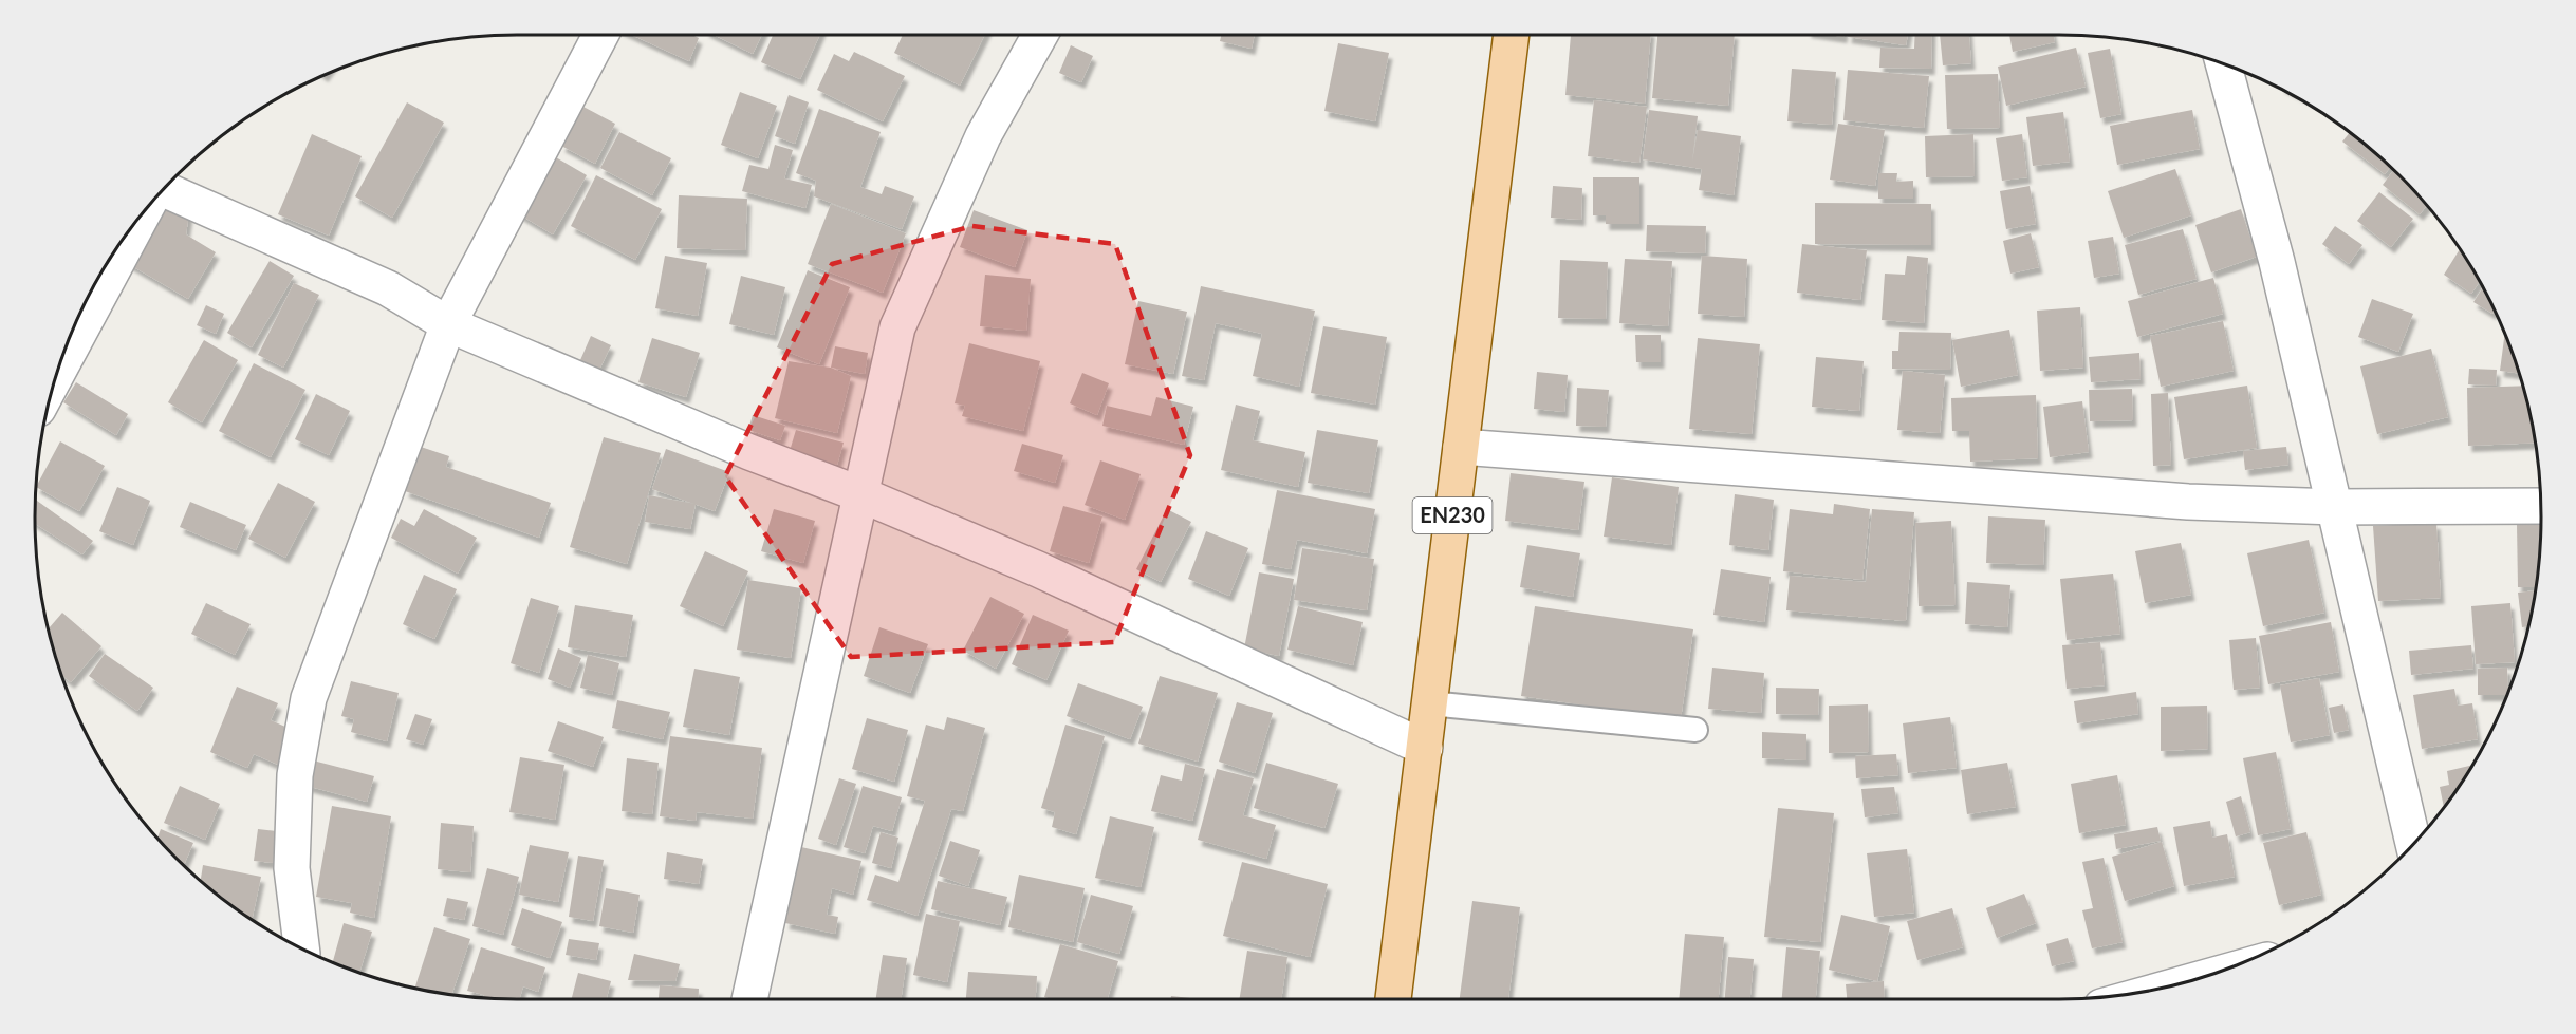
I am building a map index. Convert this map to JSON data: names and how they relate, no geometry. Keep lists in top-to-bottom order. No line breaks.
{"streets":{"main road":["EN230"]}}
